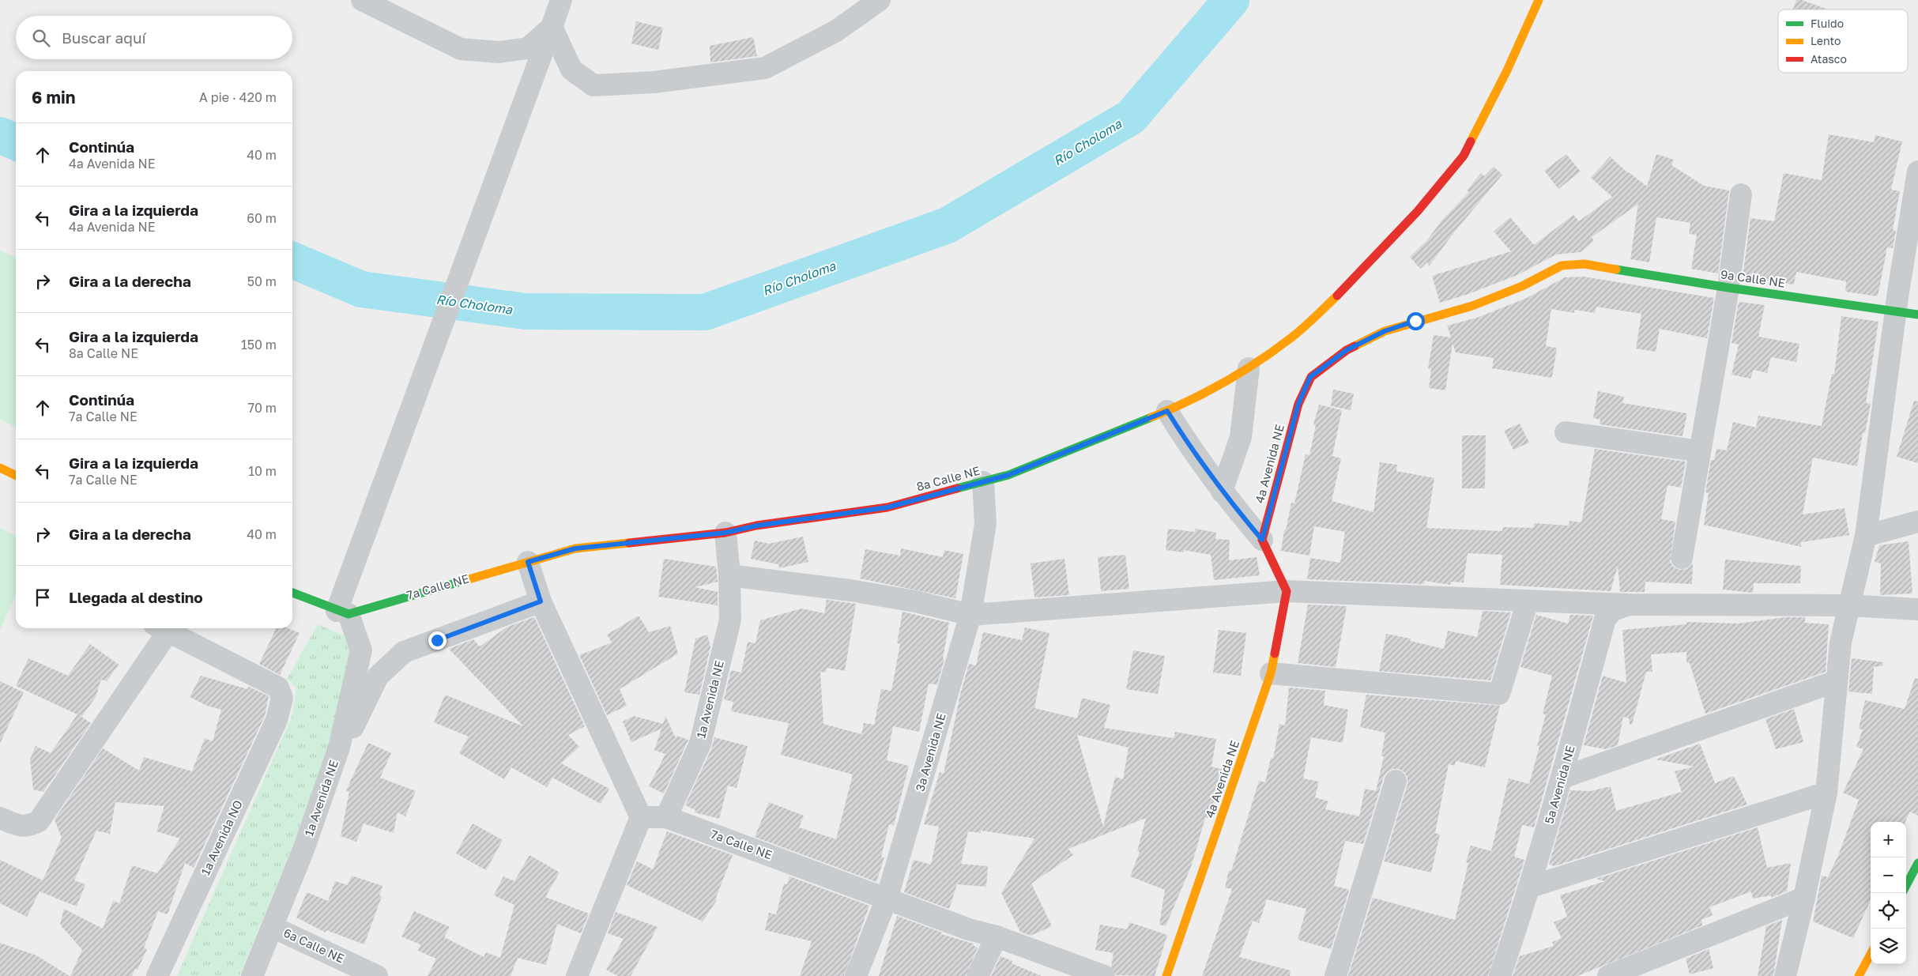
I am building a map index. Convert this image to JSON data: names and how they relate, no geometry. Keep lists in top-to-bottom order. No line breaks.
{"streets":{"street":["9a Calle NE","4a Avenida NE","8a Calle NE","7a Calle NE","1a Avenida NE","3a Avenida NE","5a Avenida NE","1a Avenida NO","6a Calle NE"]},"crossings":[["9a Calle NE","4a Avenida NE"],["8a Calle NE","7a Calle NE"],["8a Calle NE","1a Avenida NE"],["8a Calle NE","3a Avenida NE"],["7a Calle NE","1a Avenida NE"],["7a Calle NE","3a Avenida NE"],["1a Avenida NE","6a Calle NE"]],"water":["Río Choloma"],"legend":["Fluido","Lento","Atasco"],"page":{"search":"Buscar aquí","heading":["6 min","A pie · 420 m"],"list":[["Continúa","4a Avenida NE","40 m"],["Gira a la izquierda","4a Avenida NE","60 m"],["Gira a la derecha","50 m"],["Gira a la izquierda","8a Calle NE","150 m"],["Continúa","7a Calle NE","70 m"],["Gira a la izquierda","7a Calle NE","10 m"],["Gira a la derecha","40 m"],"Llegada al destino"],"map_buttons":["+","−"]}}
